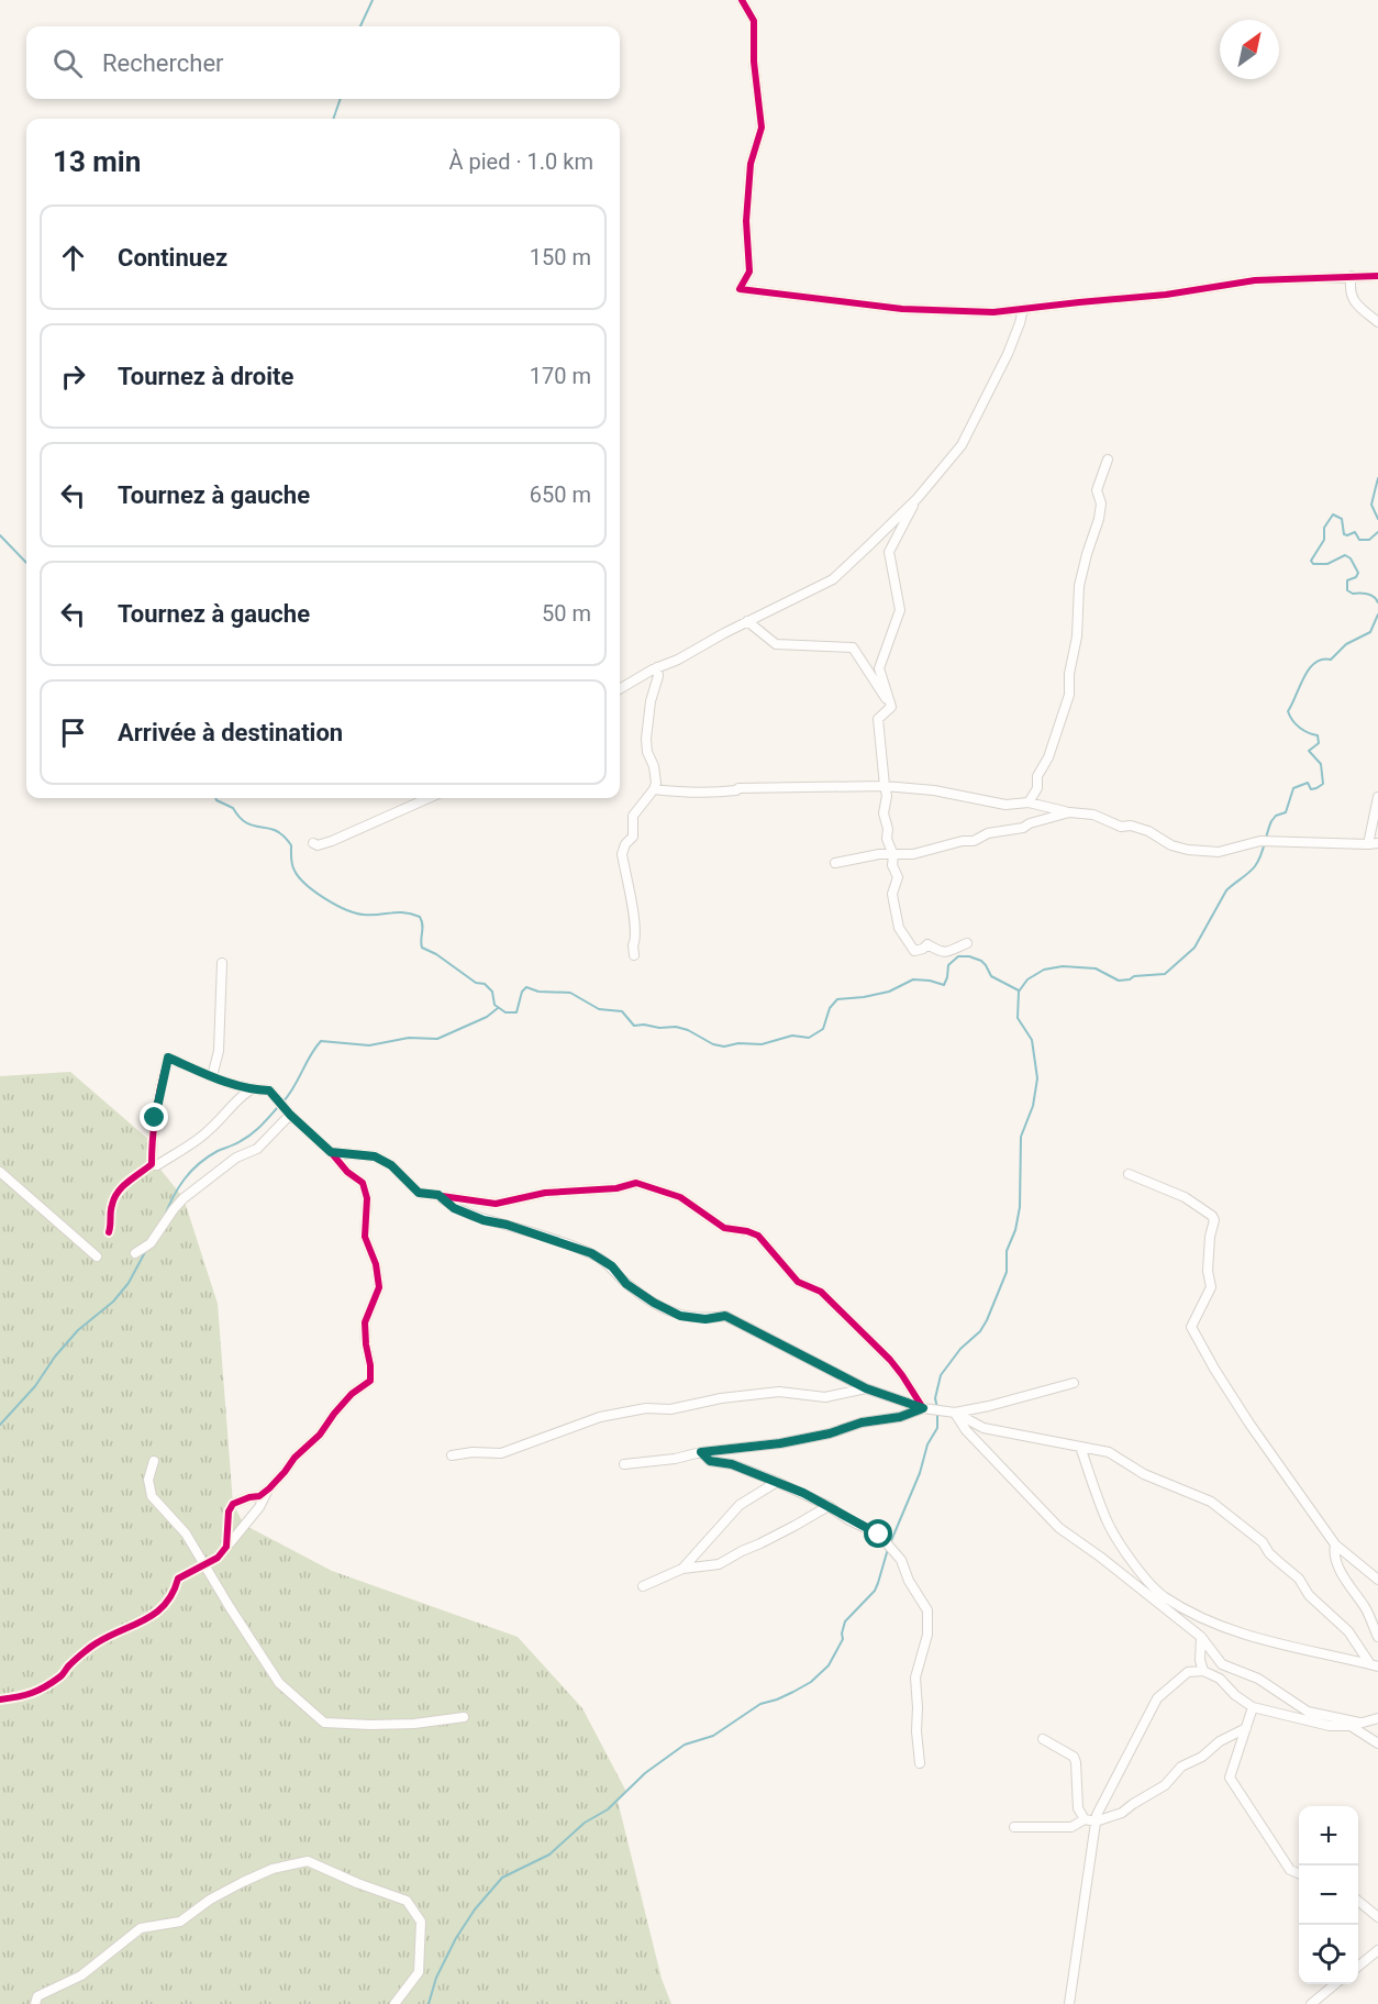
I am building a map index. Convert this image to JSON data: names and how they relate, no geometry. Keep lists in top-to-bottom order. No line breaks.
{"north":"top right","page":{"search":"Rechercher","heading":["13 min","À pied · 1.0 km"],"list":[["Continuez","150 m"],["Tournez à droite","170 m"],["Tournez à gauche","650 m"],["Tournez à gauche","50 m"],"Arrivée à destination"],"map_buttons":["+","−"]}}
